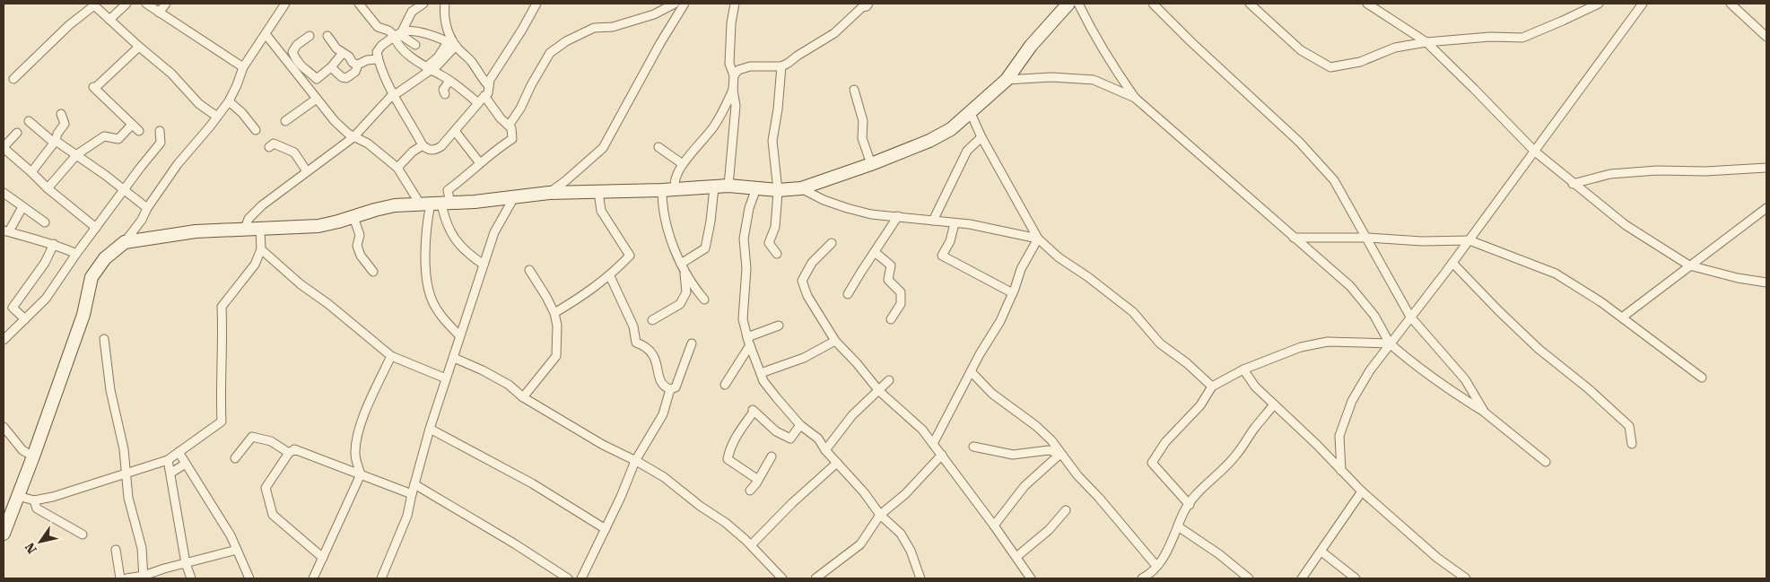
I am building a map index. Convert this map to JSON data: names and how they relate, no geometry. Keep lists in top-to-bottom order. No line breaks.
{"north":"bottom left"}
